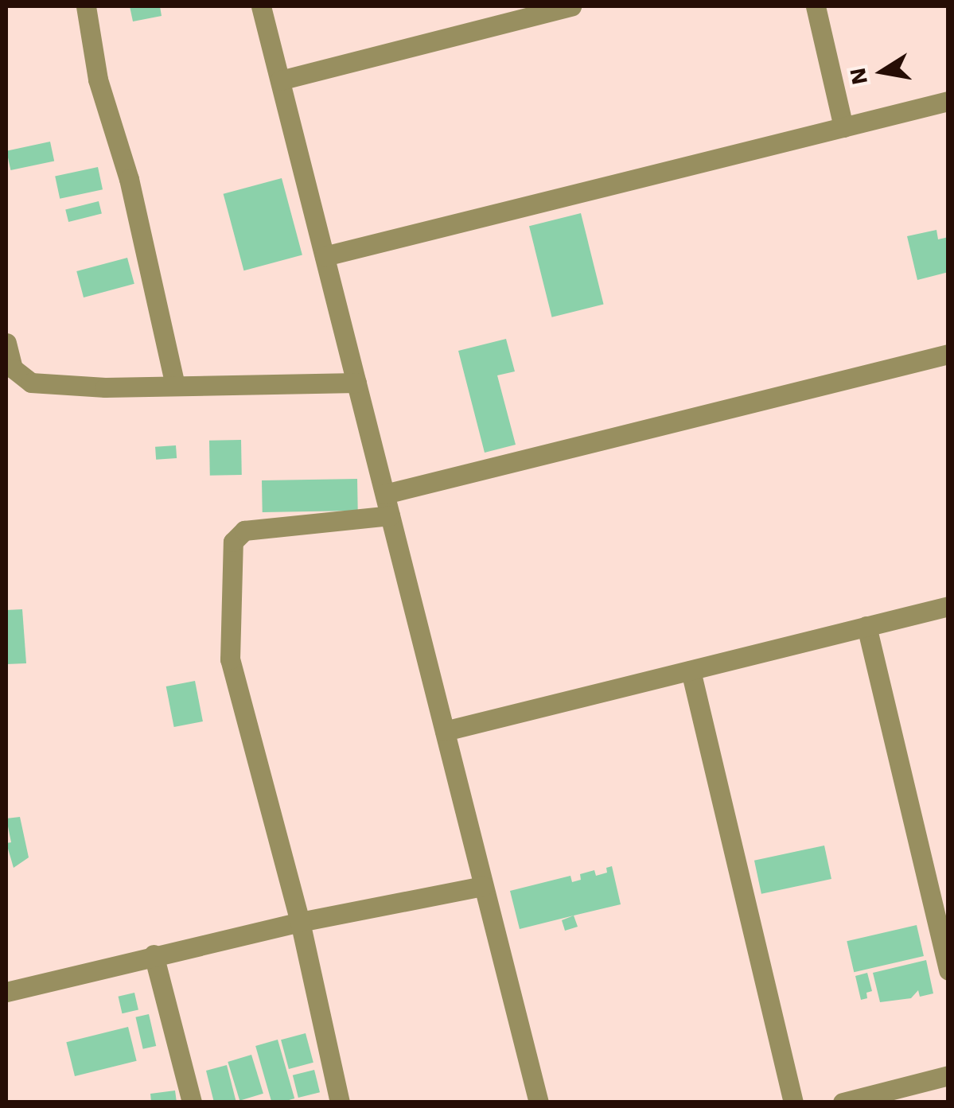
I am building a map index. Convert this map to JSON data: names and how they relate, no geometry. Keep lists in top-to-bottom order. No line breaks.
{"north":"left"}
